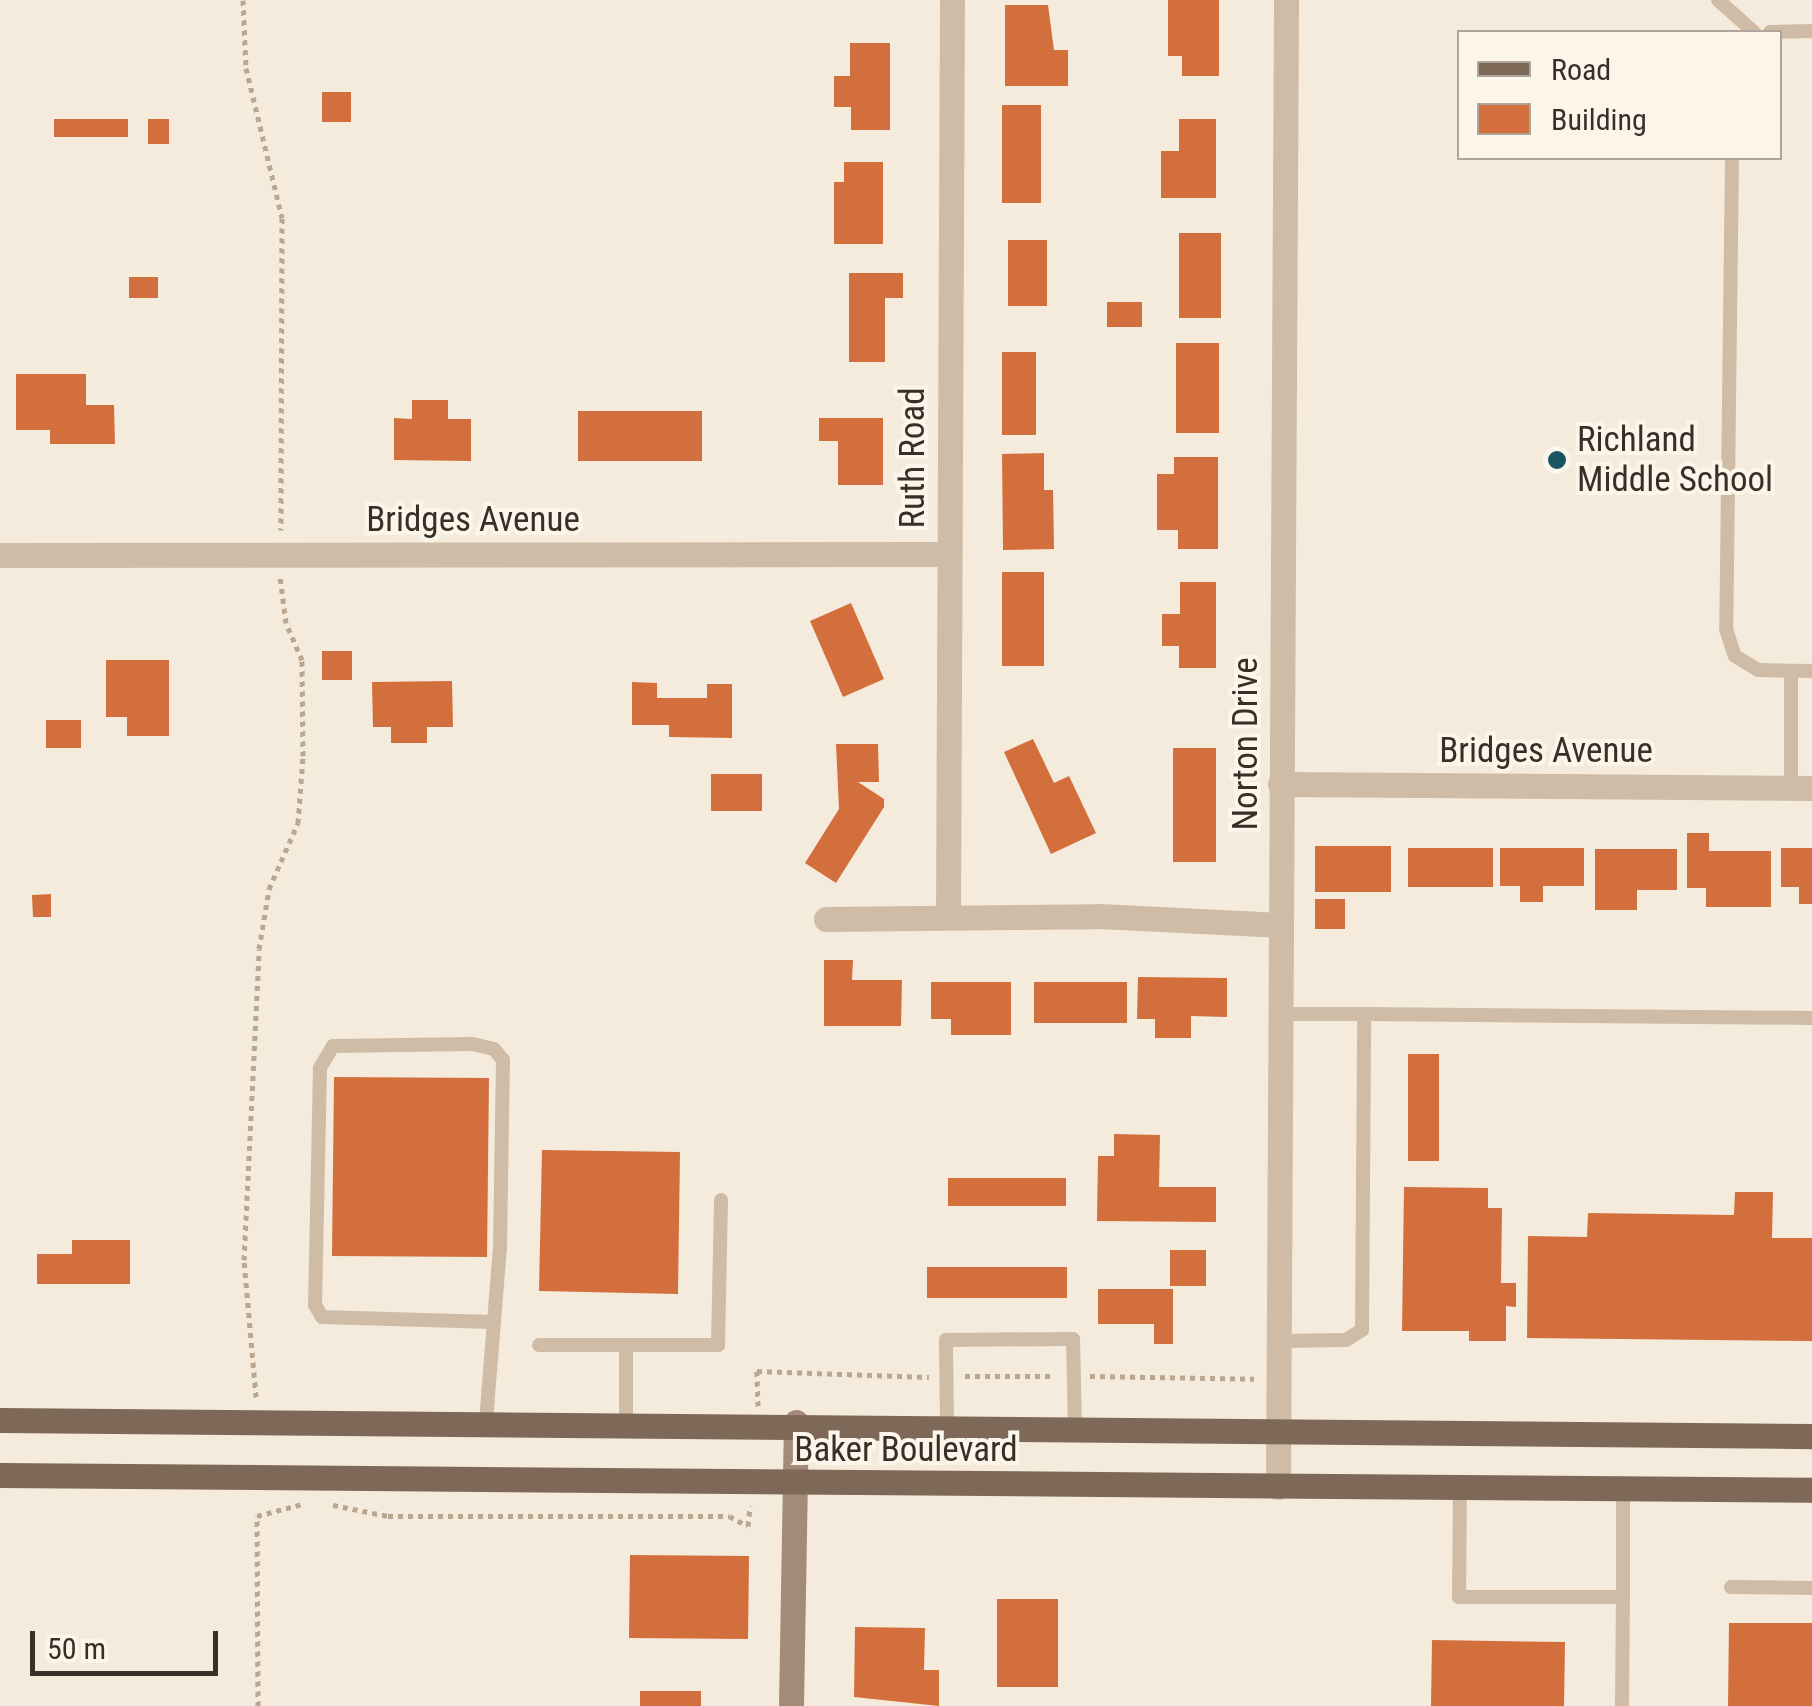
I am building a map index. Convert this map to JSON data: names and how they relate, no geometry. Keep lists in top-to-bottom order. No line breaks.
{"streets":{"main road":["Baker Boulevard"],"street":["Ruth Road","Bridges Avenue","Norton Drive"]},"crossings":[["Ruth Road","Bridges Avenue"],["Bridges Avenue","Norton Drive"],["Norton Drive","Baker Boulevard"]],"places":["Richland Middle School"],"legend":["Road","Building"],"scale_bar":"50 m"}
